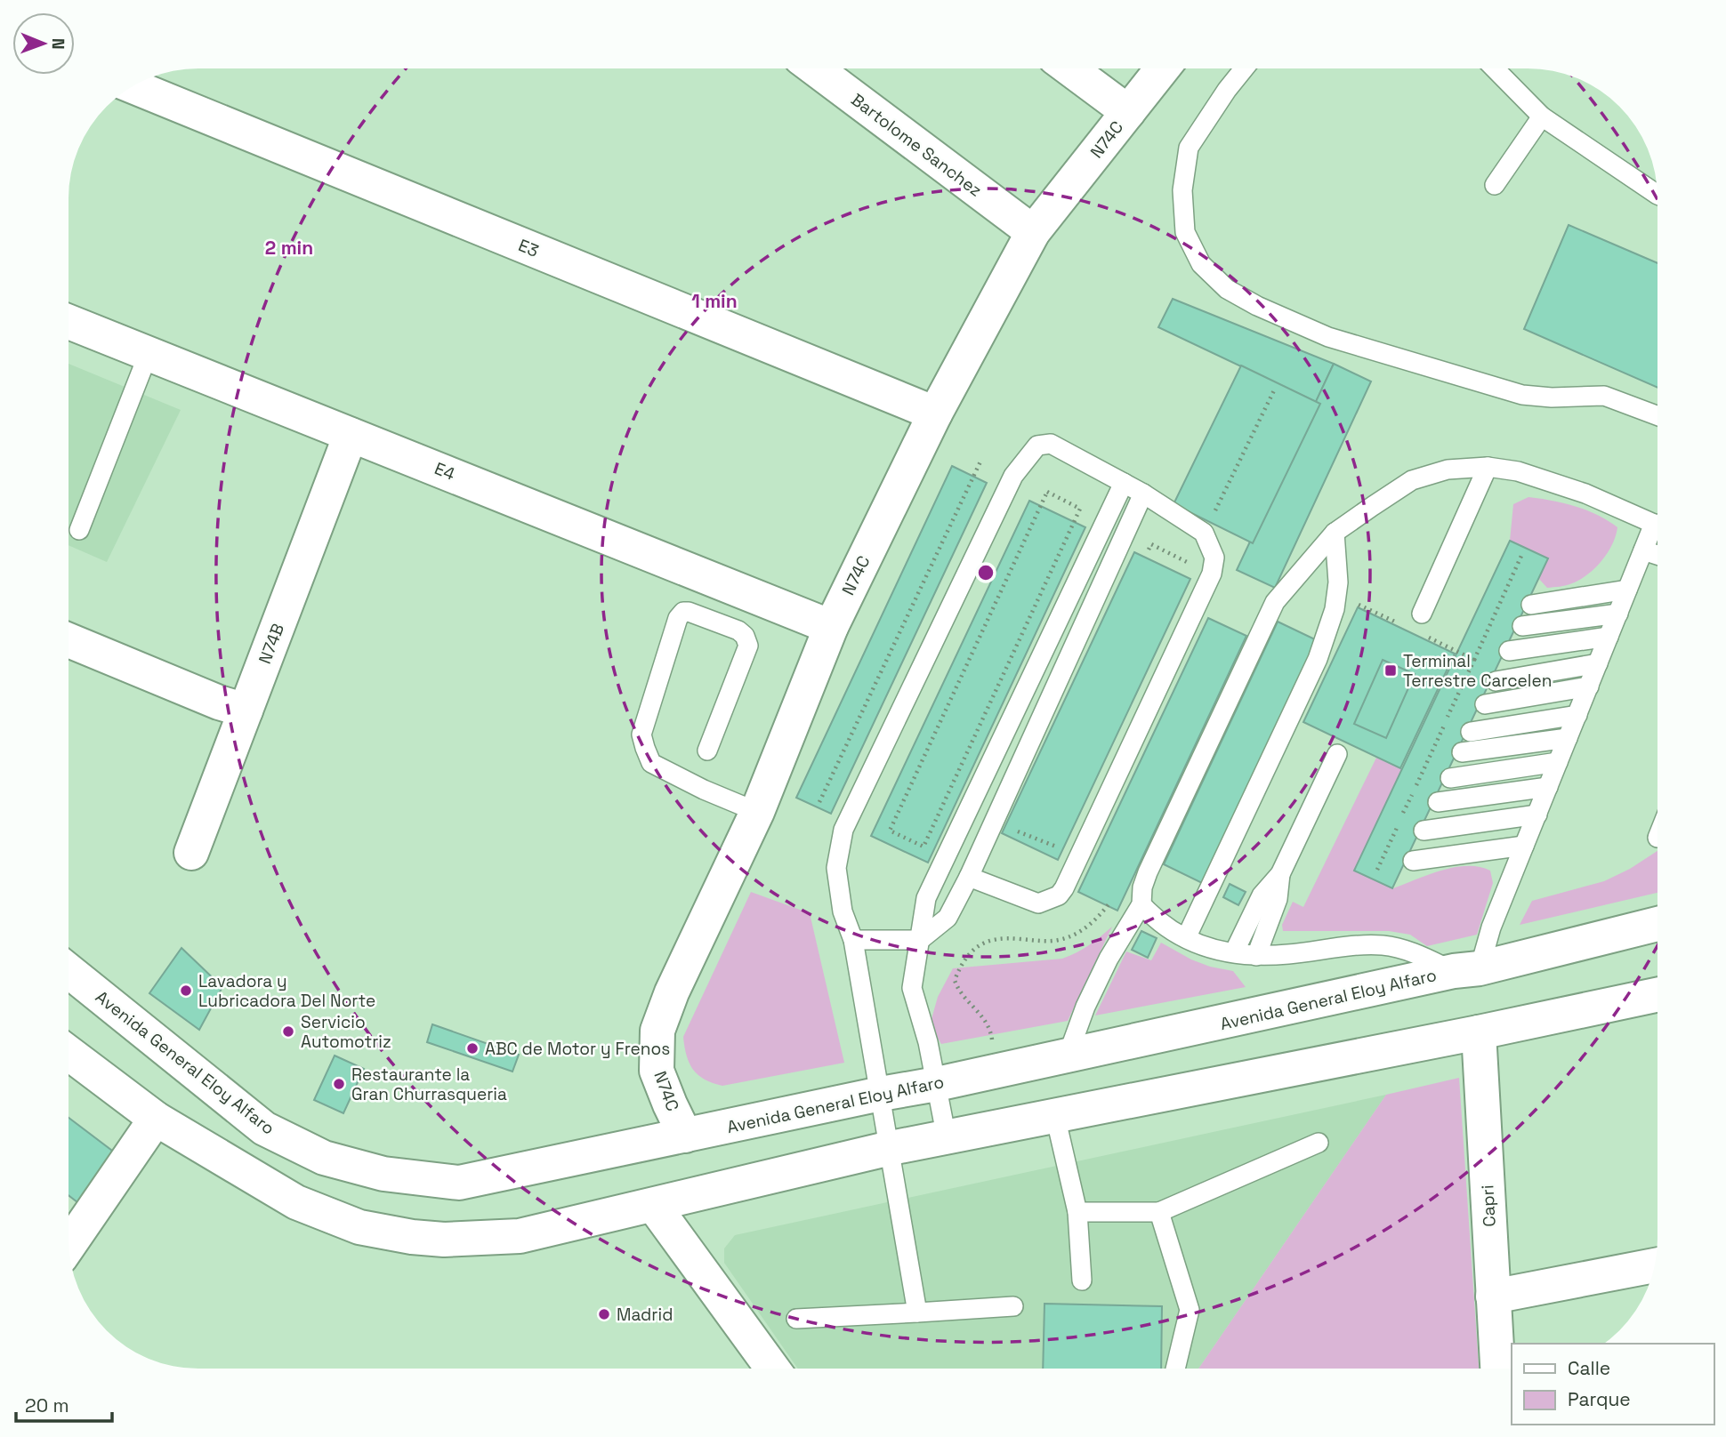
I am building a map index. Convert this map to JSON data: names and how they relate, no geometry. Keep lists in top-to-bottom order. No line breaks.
{"streets":{"street":["N74C","Bartolome Sanchez","E3","E4","N74B","Avenida General Eloy Alfaro","Capri"]},"crossings":[["N74C","Bartolome Sanchez"],["N74C","E3"],["N74C","E4"],["N74C","Avenida General Eloy Alfaro"],["E4","N74B"]],"places":{"transit":["Terminal Terrestre Carcelen"],"other":["Lavadora y Lubricadora Del Norte","Servicio Automotriz","ABC de Motor y Frenos","Restaurante la Gran Churrasqueria","Madrid"]},"legend":["Calle","Parque"],"scale_bar":"20 m","north":"right","rings":["2 min","1 min"]}
